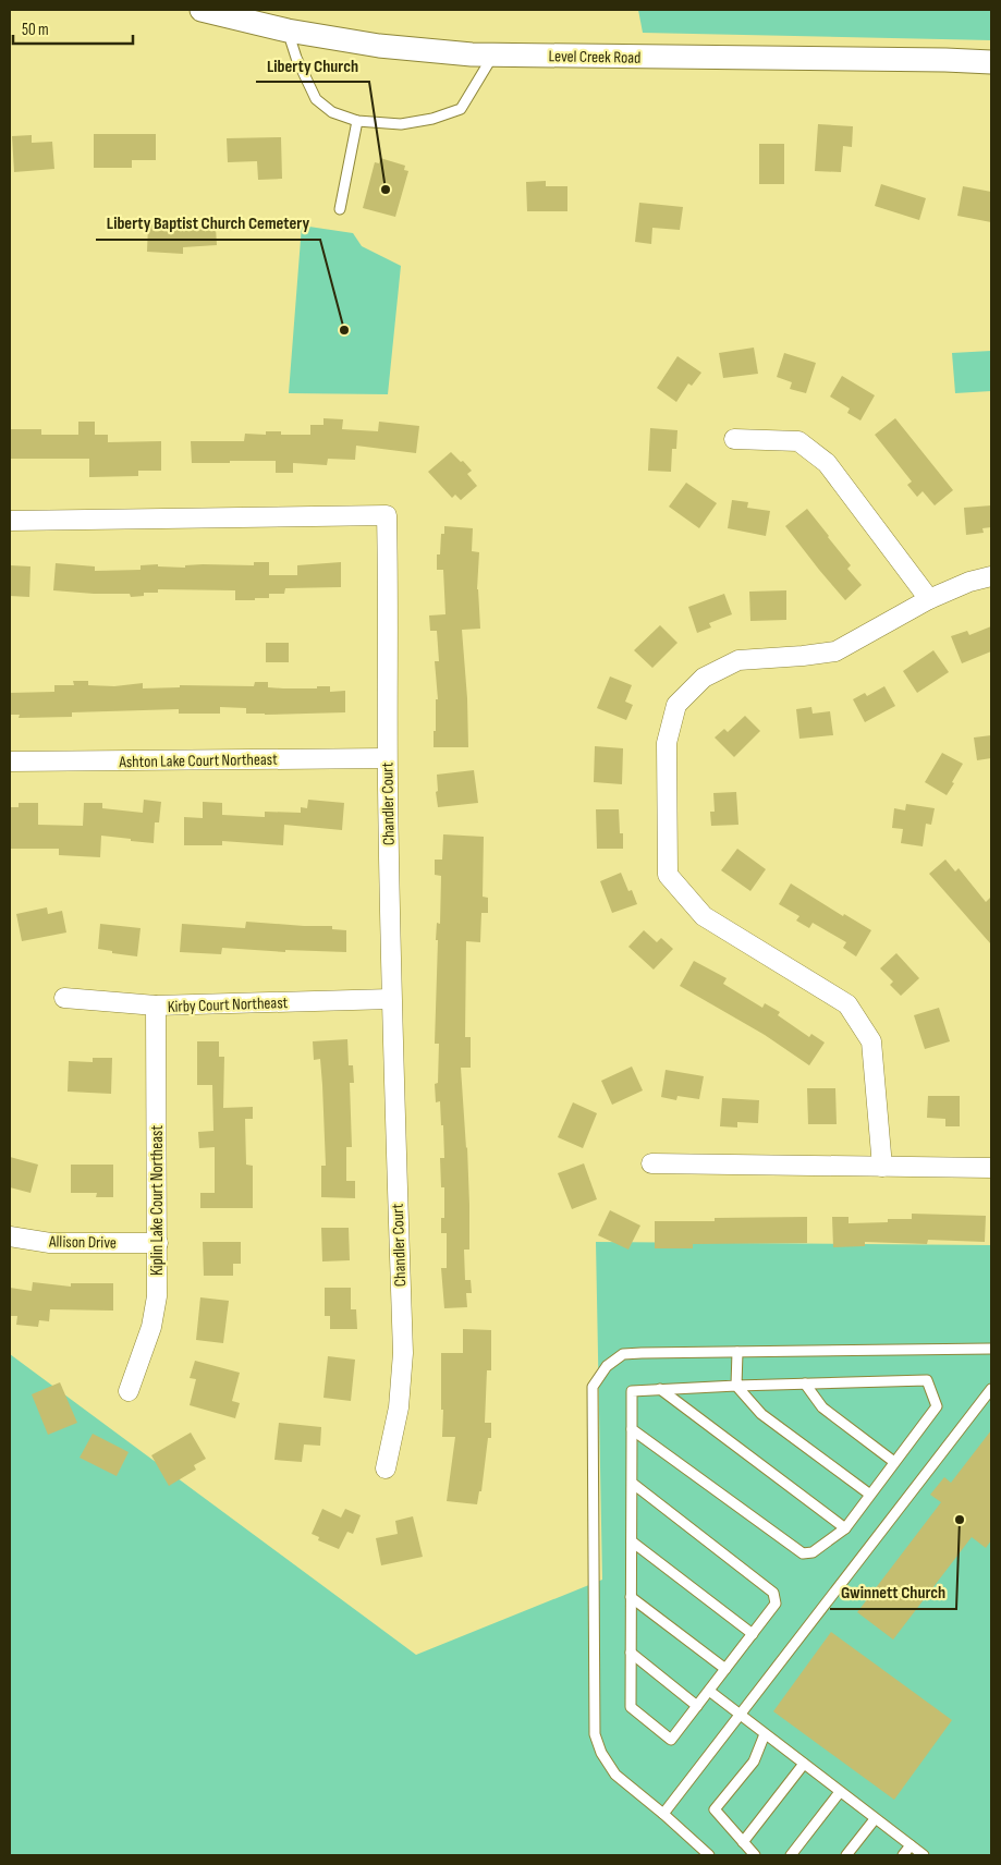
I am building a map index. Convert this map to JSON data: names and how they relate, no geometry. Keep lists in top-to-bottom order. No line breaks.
{"streets":{"street":["Level Creek Road","Ashton Lake Court Northeast","Chandler Court","Kirby Court Northeast","Kiplin Lake Court Northeast","Allison Drive"]},"crossings":[["Ashton Lake Court Northeast","Chandler Court"],["Chandler Court","Kirby Court Northeast"],["Kirby Court Northeast","Kiplin Lake Court Northeast"],["Kiplin Lake Court Northeast","Allison Drive"]],"places":["Liberty Church","Liberty Baptist Church Cemetery","Gwinnett Church"],"scale_bar":"50 m"}
